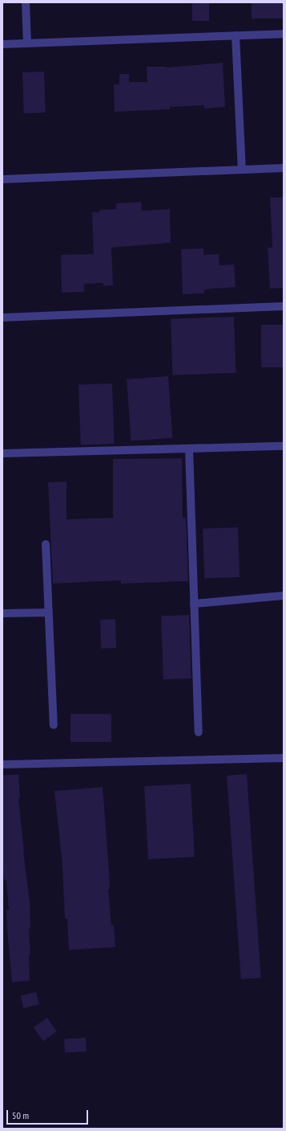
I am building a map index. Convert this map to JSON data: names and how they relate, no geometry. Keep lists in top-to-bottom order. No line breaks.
{"scale_bar":"50 m"}
